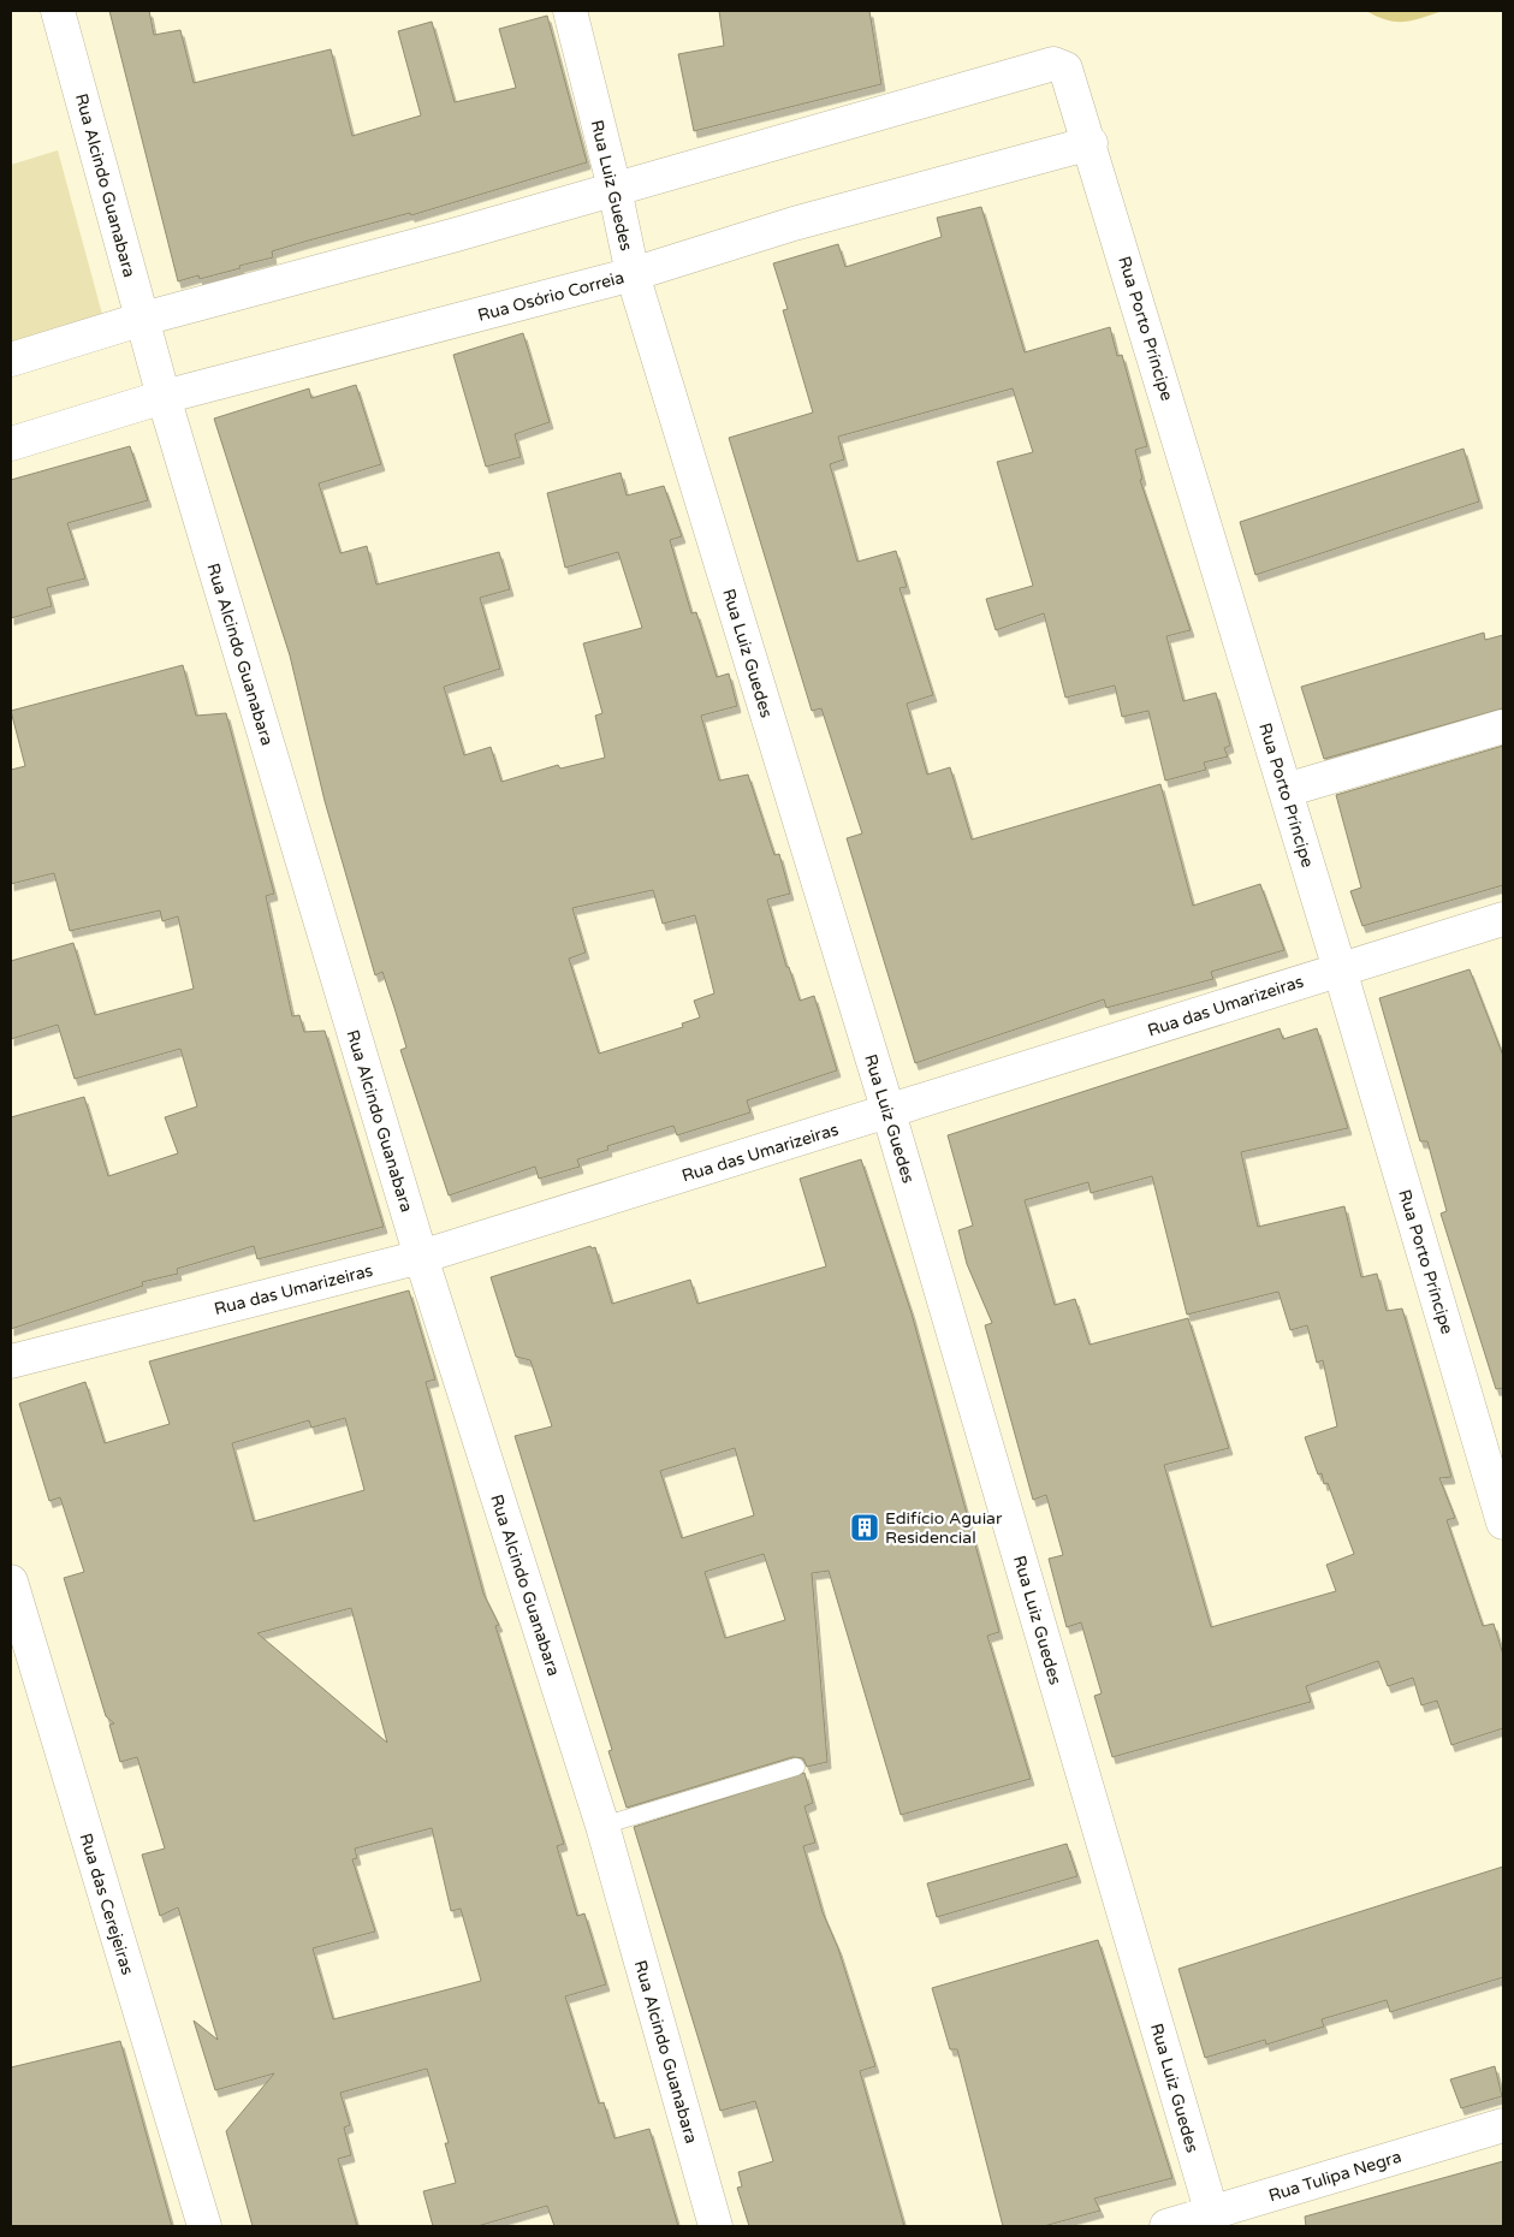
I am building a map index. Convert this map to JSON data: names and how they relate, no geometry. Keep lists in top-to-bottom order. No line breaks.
{"streets":{"street":["Rua Alcindo Guanabara","Rua Luiz Guedes","Rua Osório Correia","Rua Porto Príncipe","Rua das Umarizeiras","Rua das Cerejeiras","Rua Tulipa Negra"]},"crossings":[["Rua Alcindo Guanabara","Rua Osório Correia"],["Rua Alcindo Guanabara","Rua das Umarizeiras"],["Rua Luiz Guedes","Rua Osório Correia"],["Rua Luiz Guedes","Rua Porto Príncipe"],["Rua Luiz Guedes","Rua das Umarizeiras"],["Rua Luiz Guedes","Rua Tulipa Negra"],["Rua Osório Correia","Rua Porto Príncipe"],["Rua Porto Príncipe","Rua das Umarizeiras"]],"places":{"building":["Edifício Aguiar Residencial"]}}
